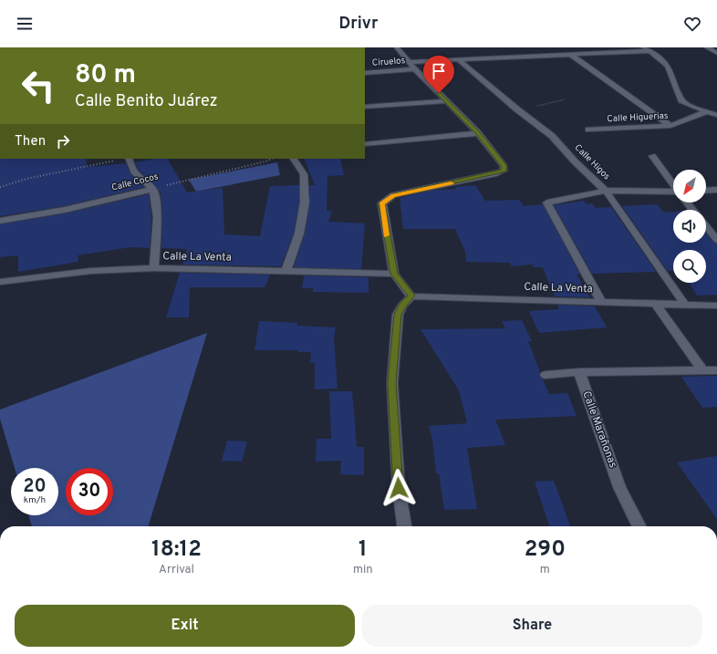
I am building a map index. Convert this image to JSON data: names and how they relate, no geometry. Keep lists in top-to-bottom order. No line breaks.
{"streets":{"street":["Ciruelos","Calle Higuerias","Calle Higos","Calle Cocos","Calle La Venta","Calle Marañonas"]},"crossings":[["Calle Higos","Calle La Venta"]],"north":"bottom left","page":{"header":"Drivr","turn":["80 m","Calle Benito Juárez"],"then":"Then","speed":"20 km/h","limit":"30","eta":["18:12","Arrival","1","min","290","m"],"buttons":["Exit","Share"]}}
